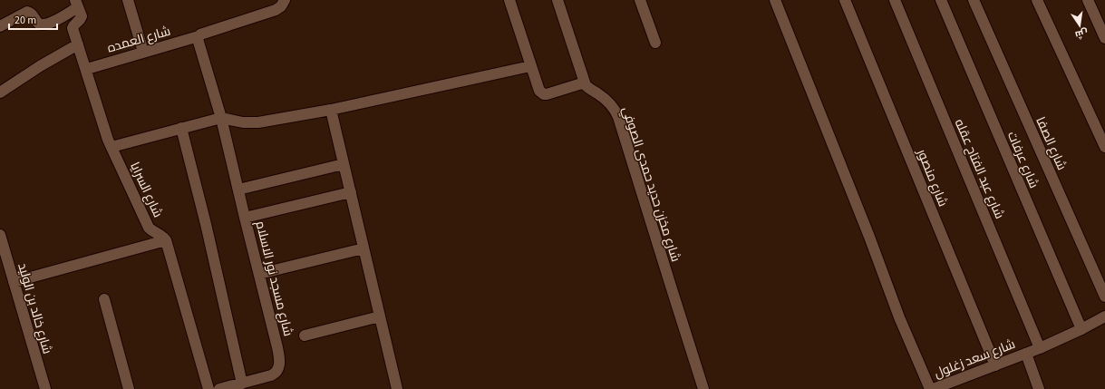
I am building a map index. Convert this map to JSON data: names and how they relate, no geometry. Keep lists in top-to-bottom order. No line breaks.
{"streets":{"street":["شارع العمده","شارع الصفا","شارع عرفات","شارع عبد الفتاح عقله","شارع منصور","شارع مخزن حديد حمدى الصوفي","شارع السرايا","شارع مسجد نور الاسلام","شارع خالد بن الوليد","شارع سعد زغلول"]},"crossings":[["شارع العمده","شارع السرايا"],["شارع عرفات","شارع سعد زغلول"],["شارع عبد الفتاح عقله","شارع سعد زغلول"],["شارع منصور","شارع سعد زغلول"]],"scale_bar":"20 m","north":"bottom"}
